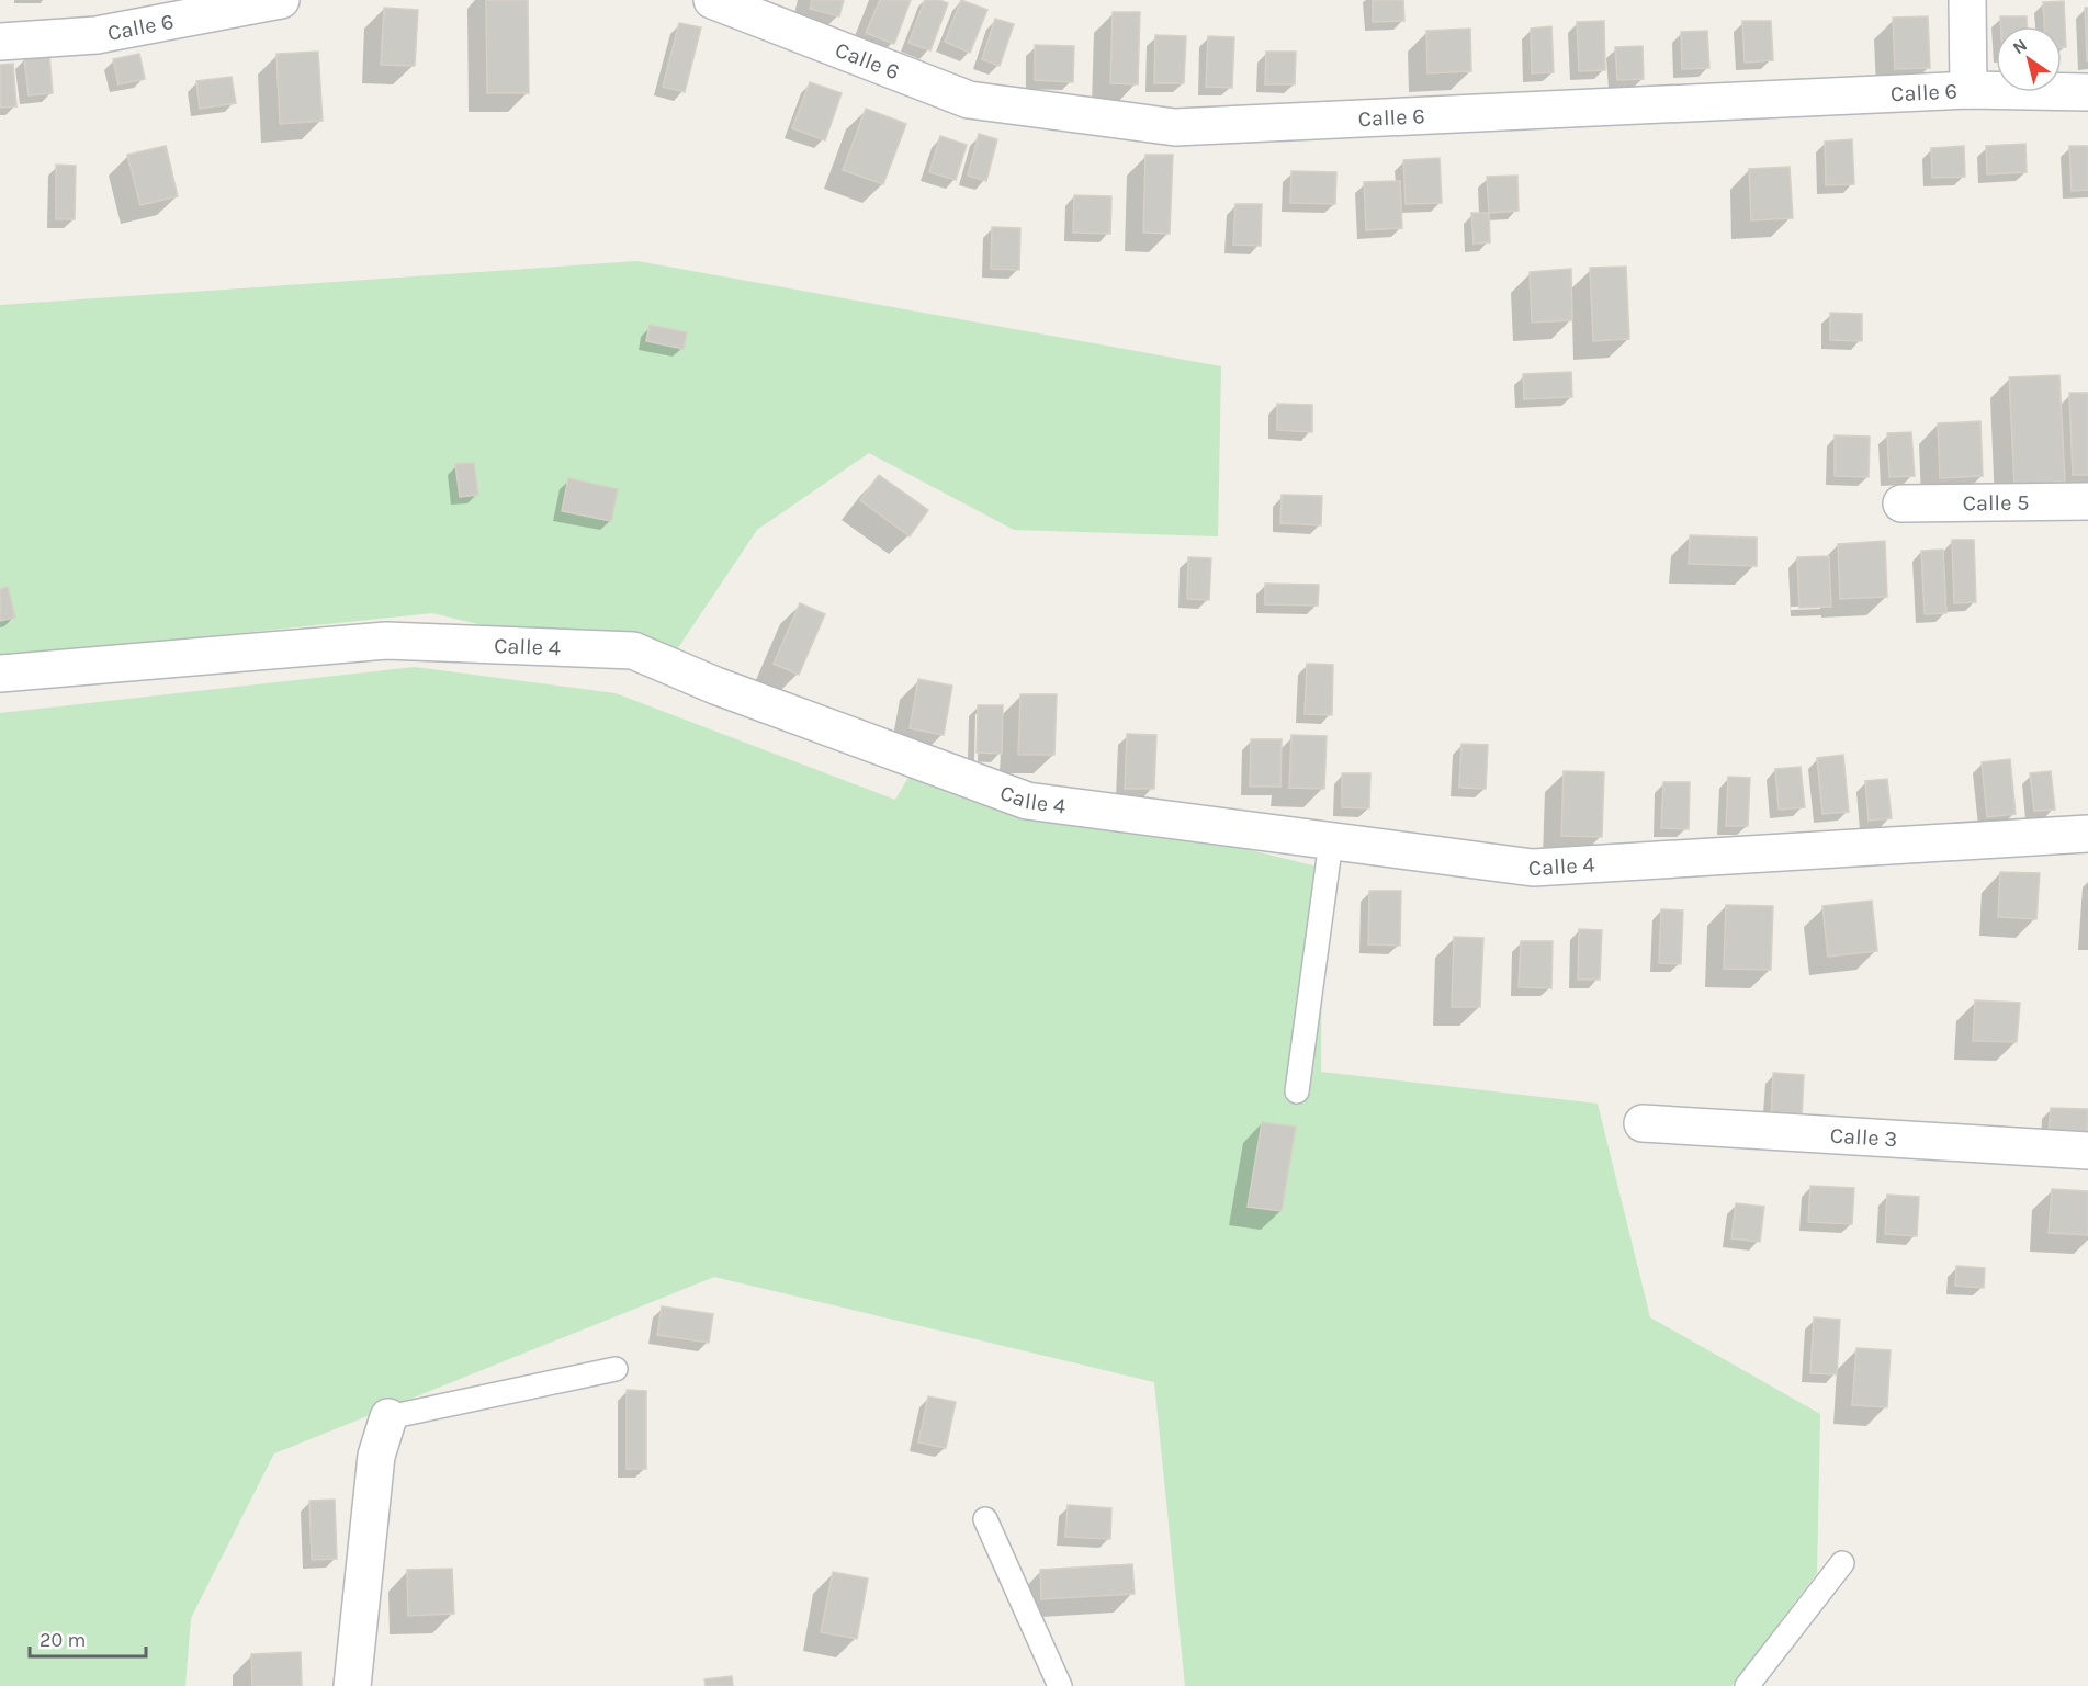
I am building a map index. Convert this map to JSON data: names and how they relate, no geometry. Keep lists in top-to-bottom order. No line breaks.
{"streets":{"street":["Calle 6","Calle 5","Calle 4","Calle 3"]},"scale_bar":"20 m","north":"top left"}
